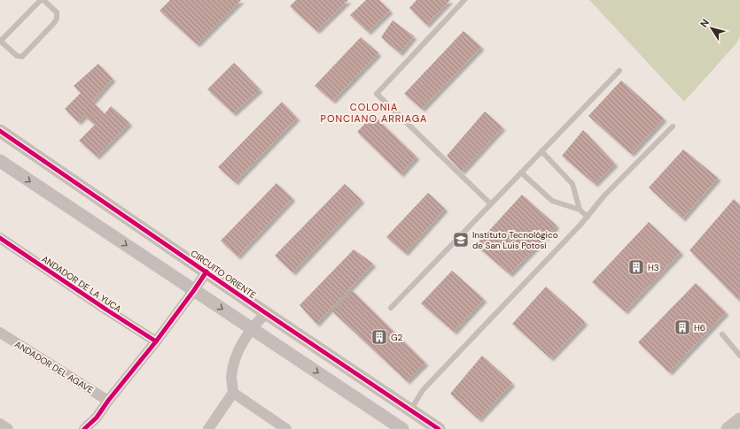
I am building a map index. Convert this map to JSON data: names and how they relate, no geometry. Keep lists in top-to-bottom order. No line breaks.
{"streets":{"street":["CIRCUITO ORIENTE","ANDADOR DE LA YUCA","ANDADOR DEL AGAVE"]},"districts":["COLONIA PONCIANO ARRIAGA"],"places":{"school or university":["Instituto Tecnológico de San Luis Potosí"],"building":["H3","H6","G2"]},"north":"top left"}
